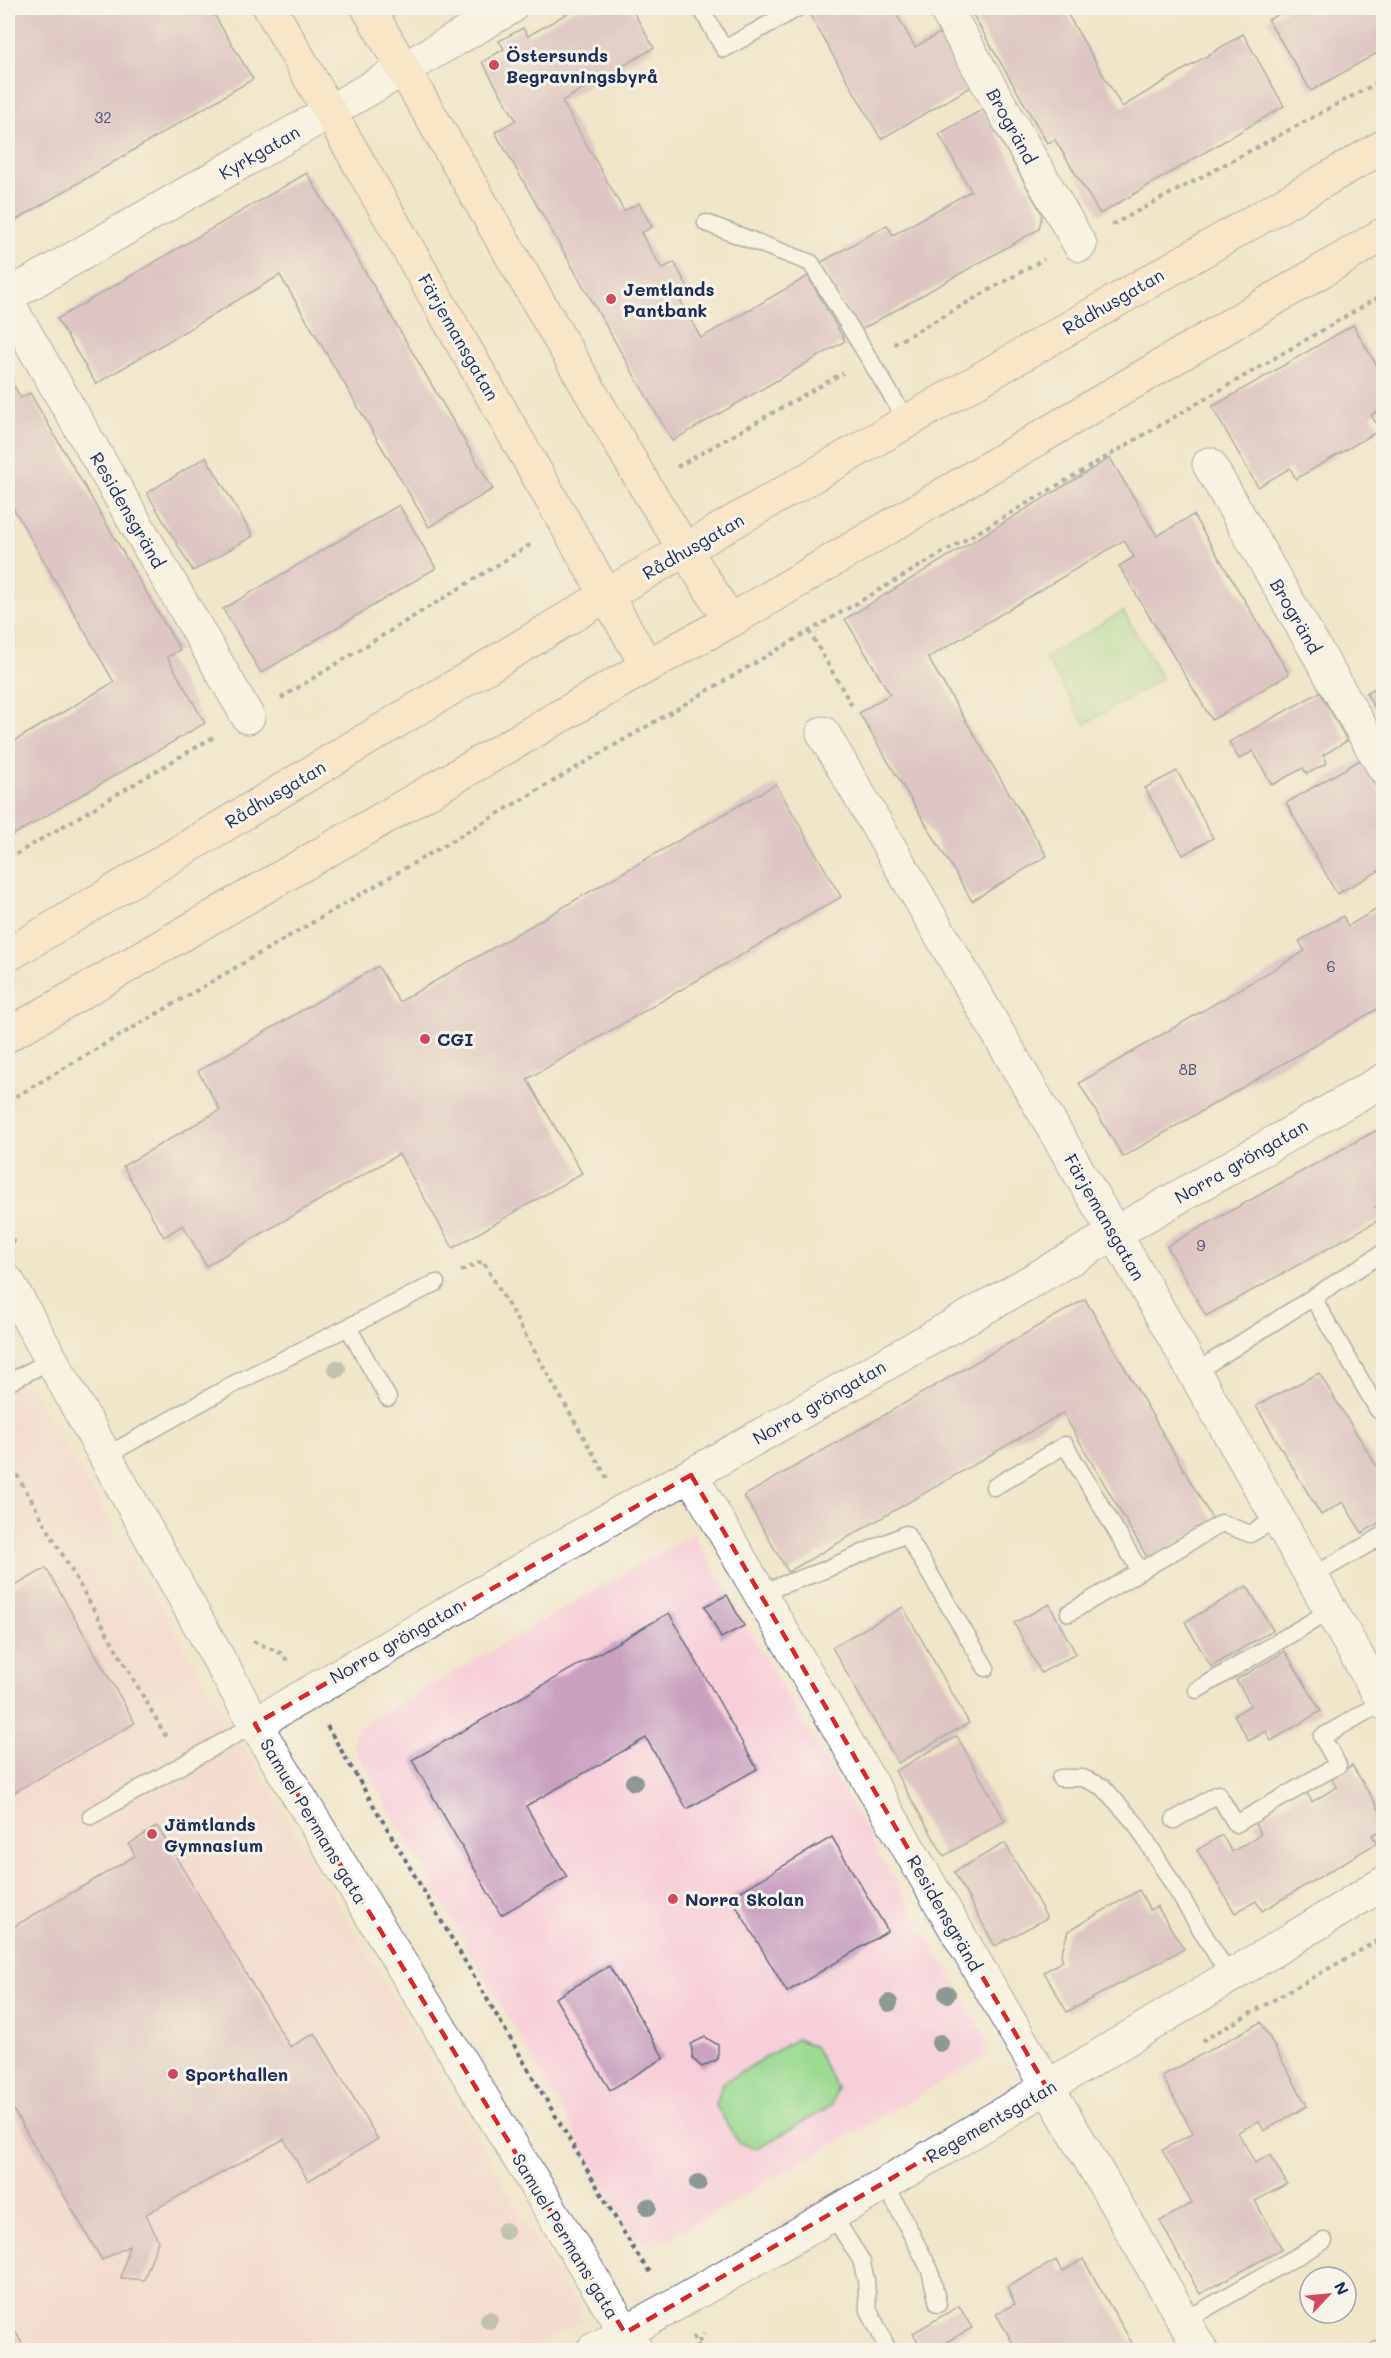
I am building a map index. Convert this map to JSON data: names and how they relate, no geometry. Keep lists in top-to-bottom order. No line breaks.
{"streets":{"main road":["Rådhusgatan","Färjemansgatan"],"street":["Brogränd","Kyrkgatan","Residensgränd","Norra gröngatan","Samuel Permans gata","Regementsgatan"]},"crossings":[["Kyrkgatan","Färjemansgatan"],["Rådhusgatan","Färjemansgatan"],["Färjemansgatan","Norra gröngatan"],["Residensgränd","Norra gröngatan"],["Residensgränd","Regementsgatan"],["Norra gröngatan","Samuel Permans gata"],["Samuel Permans gata","Regementsgatan"]],"places":["Östersunds Begravningsbyrå","Jemtlands Pantbank","CGI","Jämtlands Gymnasium","Norra Skolan","Sporthallen"],"house_numbers":["32","6","8B","9"],"north":"top right"}
